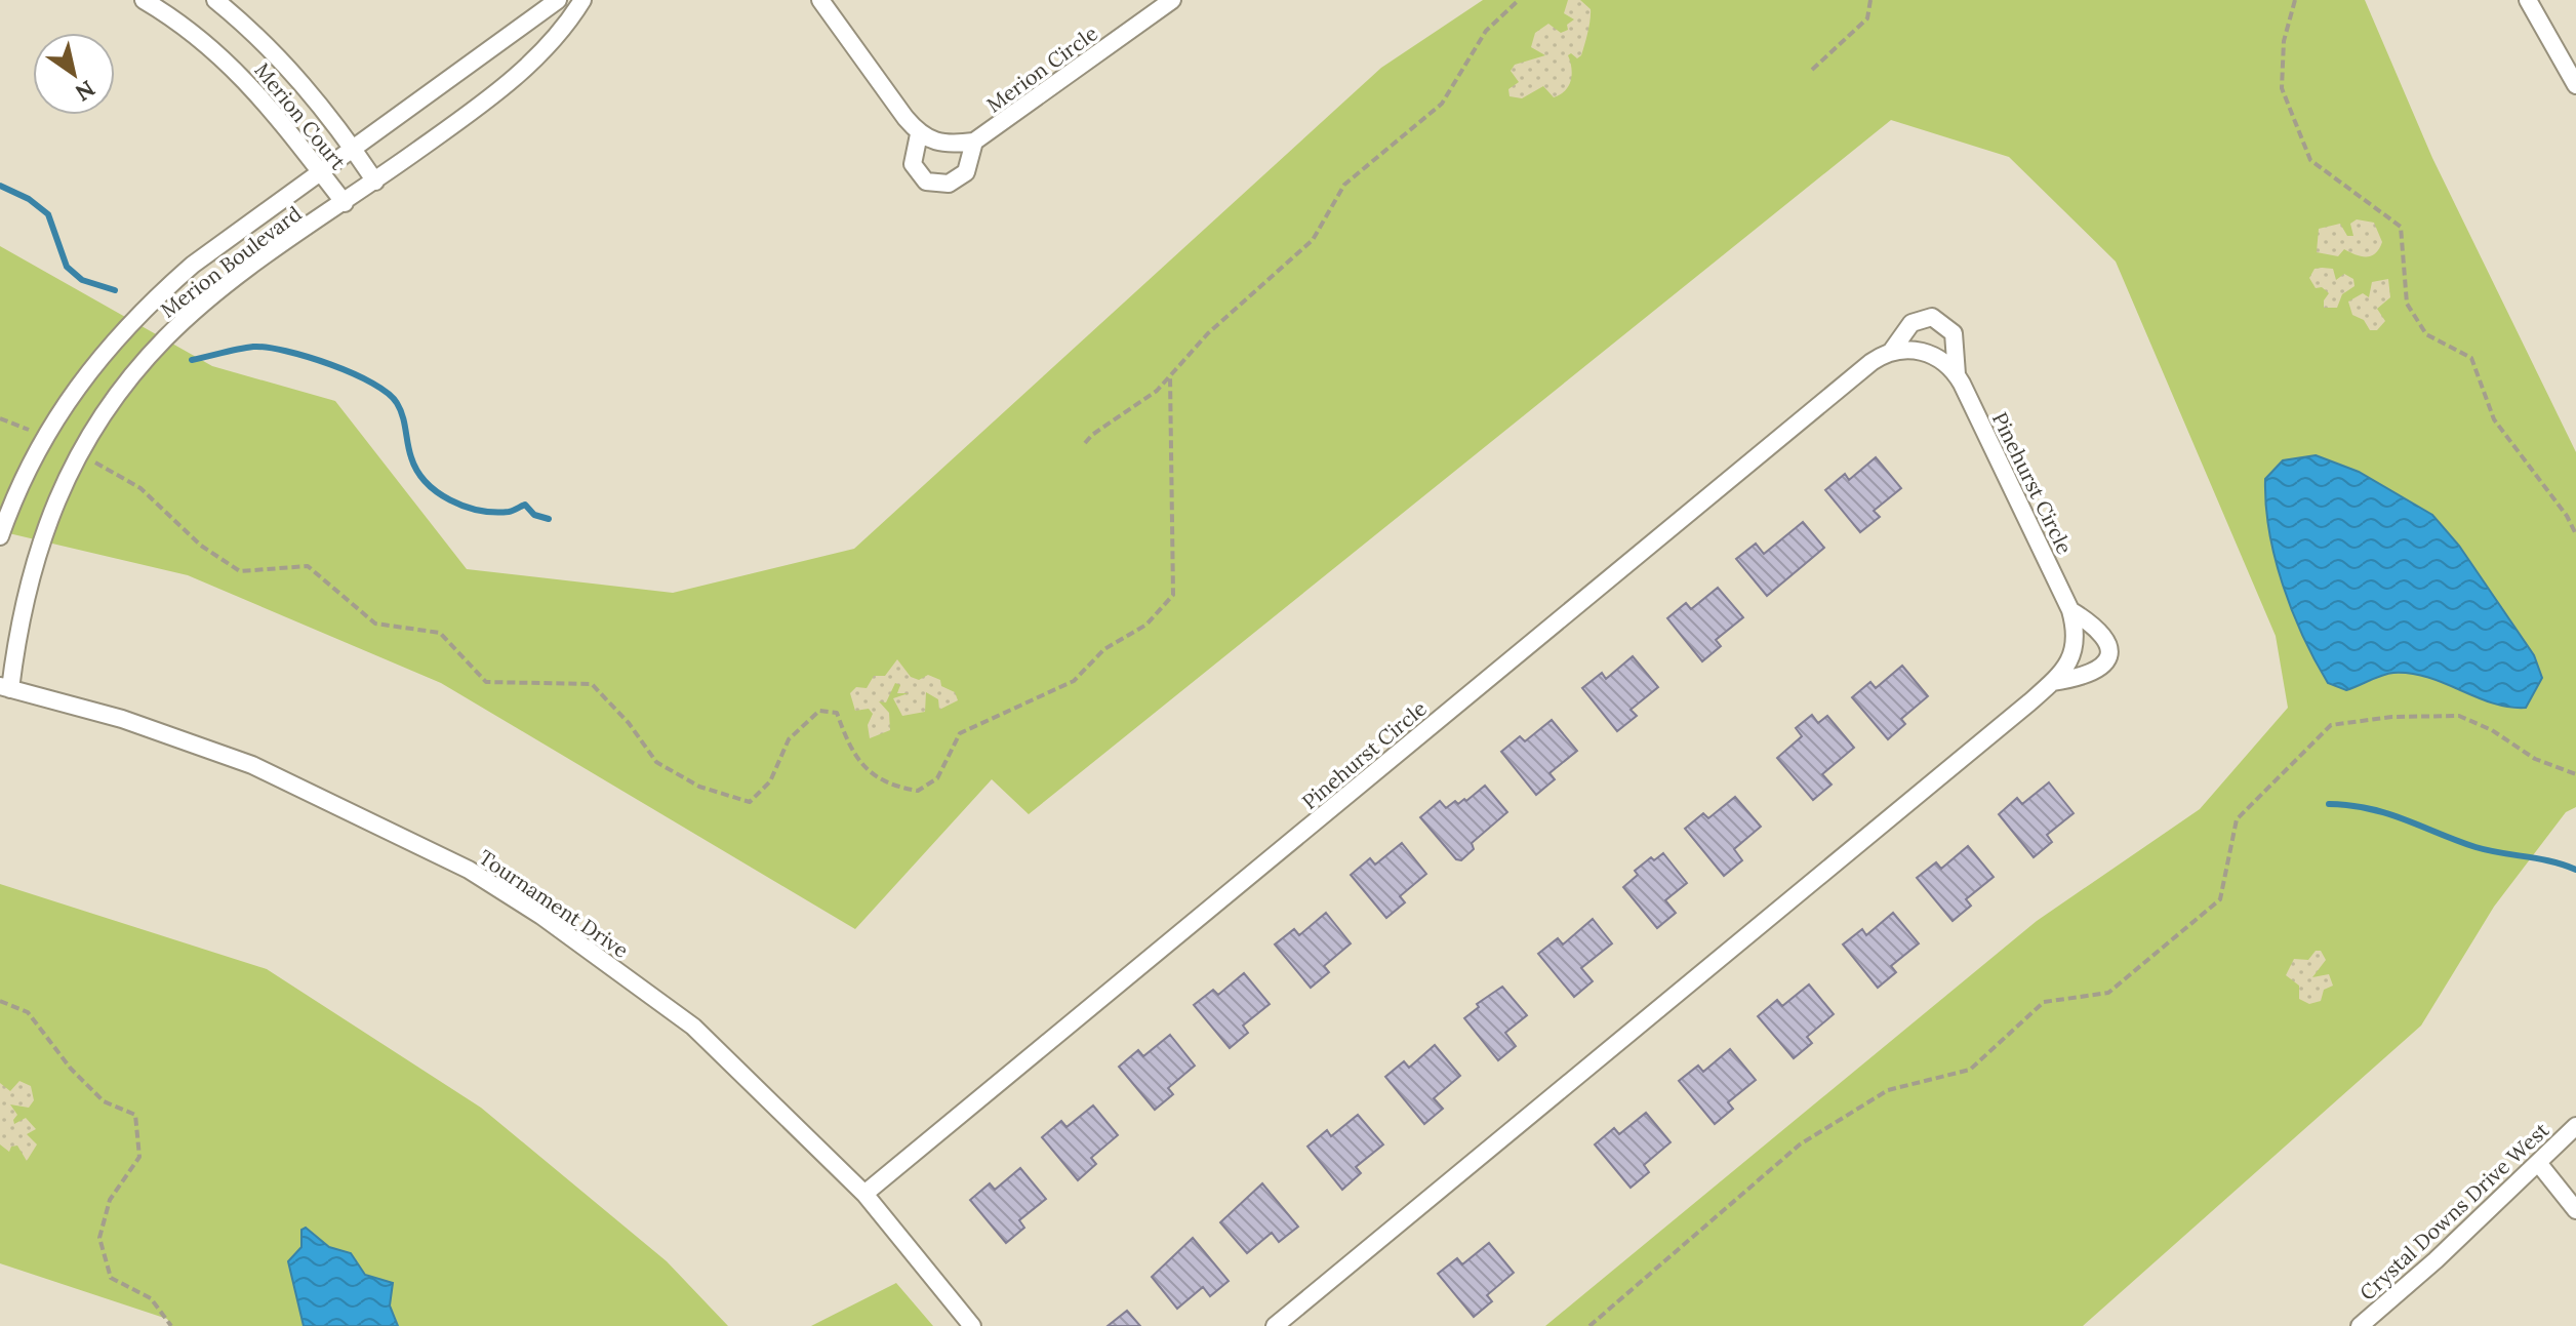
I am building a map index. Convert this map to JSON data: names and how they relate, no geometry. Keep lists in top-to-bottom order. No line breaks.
{"streets":{"street":["Merion Circle","Merion Court","Merion Boulevard","Pinehurst Circle","Tournament Drive","Crystal Downs Drive West"]},"crossings":[["Merion Court","Merion Boulevard"],["Merion Boulevard","Tournament Drive"],["Pinehurst Circle","Tournament Drive"]],"north":"bottom right"}
